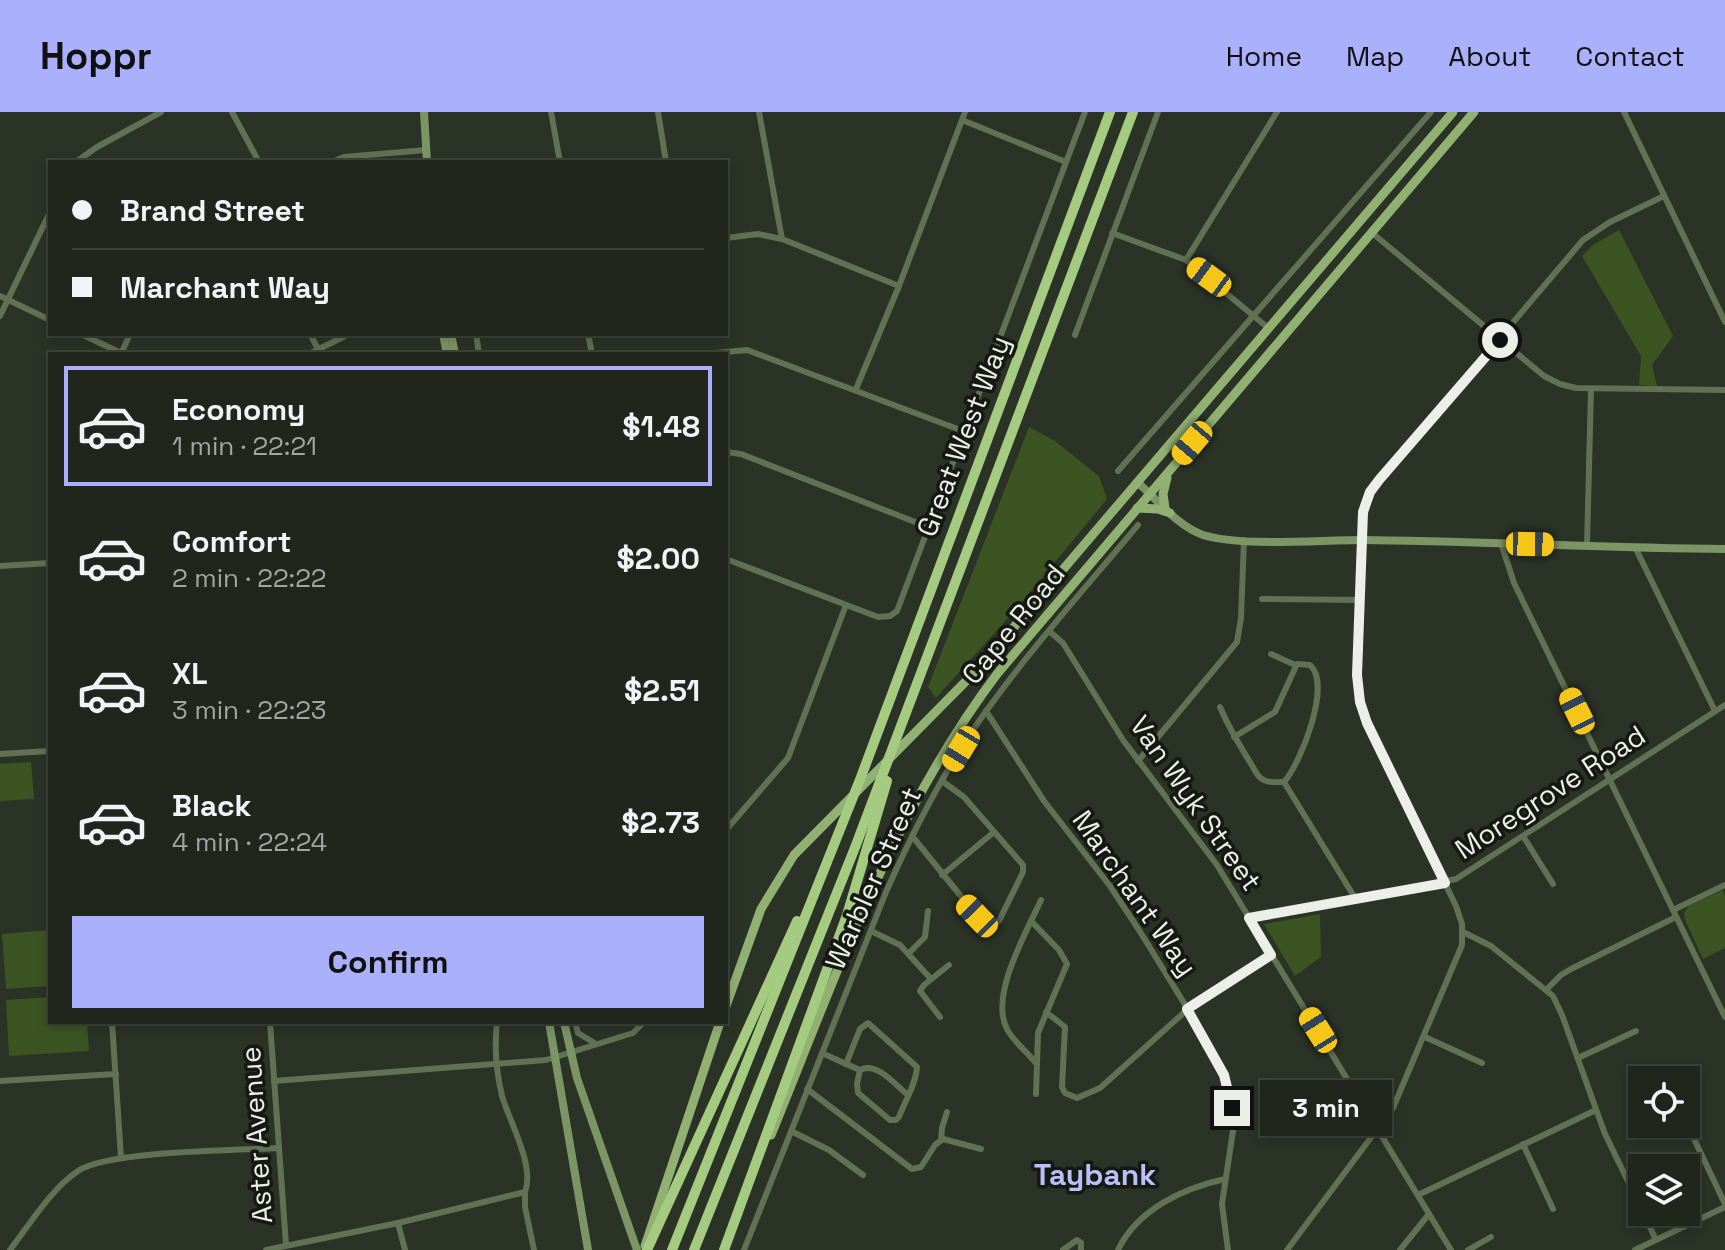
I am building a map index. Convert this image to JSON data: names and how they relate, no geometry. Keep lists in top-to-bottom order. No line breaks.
{"streets":{"highway":["Great West Way"],"main road":["Cape Road"],"street":["Moregrove Road","Van Wyk Street","Warbler Street","Marchant Way","Aster Avenue"]},"crossings":[["Moregrove Road","Van Wyk Street"],["Van Wyk Street","Warbler Street"],["Warbler Street","Marchant Way"]],"districts":["Taybank"],"page":{"header":"Hoppr","nav":["Home","Map","About","Contact"],"banner":["Brand Street","Marchant Way"],"list":[{"name":"Economy","note":"1 min · 22:21","value":"$1.48"},{"name":"Comfort","note":"2 min · 22:22","value":"$2.00"},{"name":"XL","note":"3 min · 22:23","value":"$2.51"},{"name":"Black","note":"4 min · 22:24","value":"$2.73"}],"buttons":"Confirm","bubble":"3 min"}}
